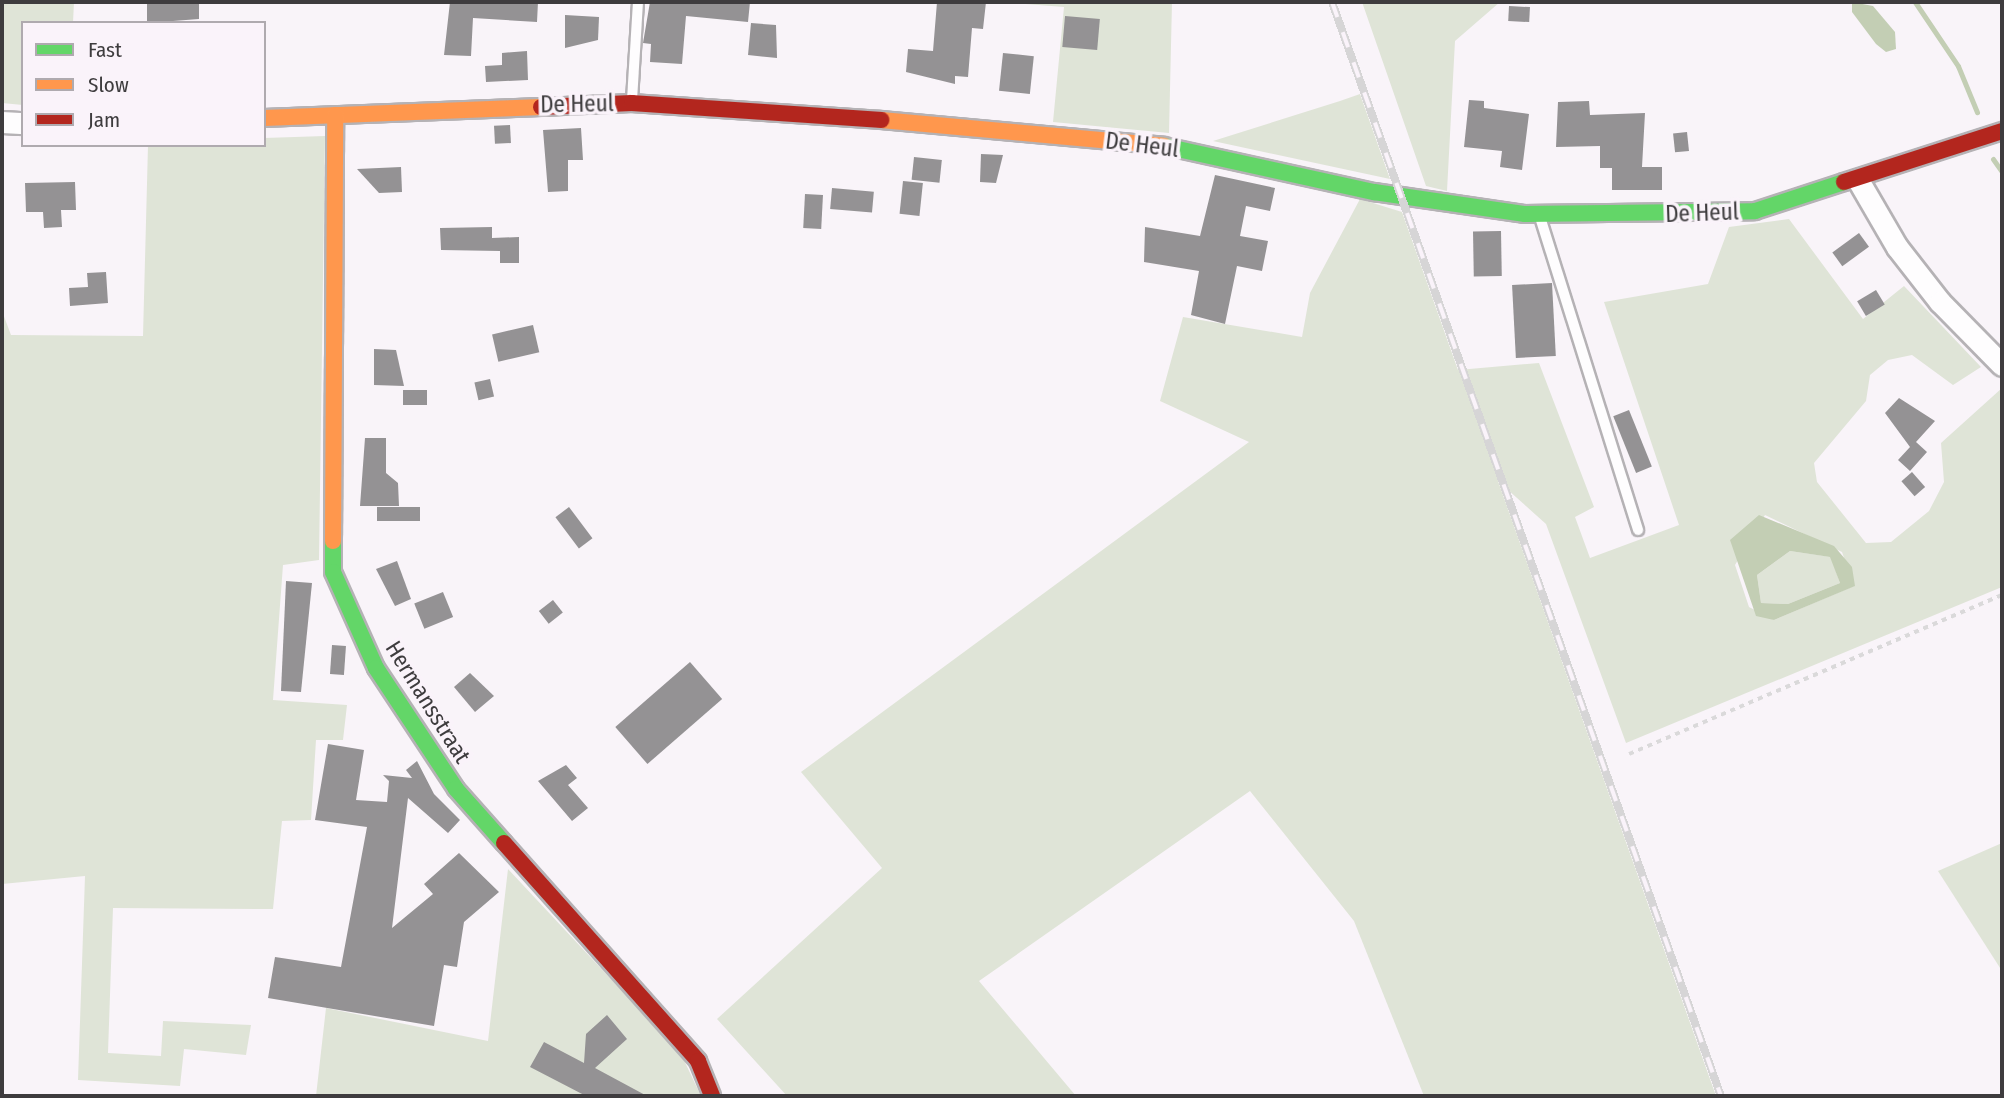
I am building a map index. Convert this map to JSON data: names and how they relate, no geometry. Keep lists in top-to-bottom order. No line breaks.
{"streets":{"street":["De Heul","Hermansstraat"]},"crossings":[["De Heul","Hermansstraat"]],"legend":["Fast","Slow","Jam"]}
